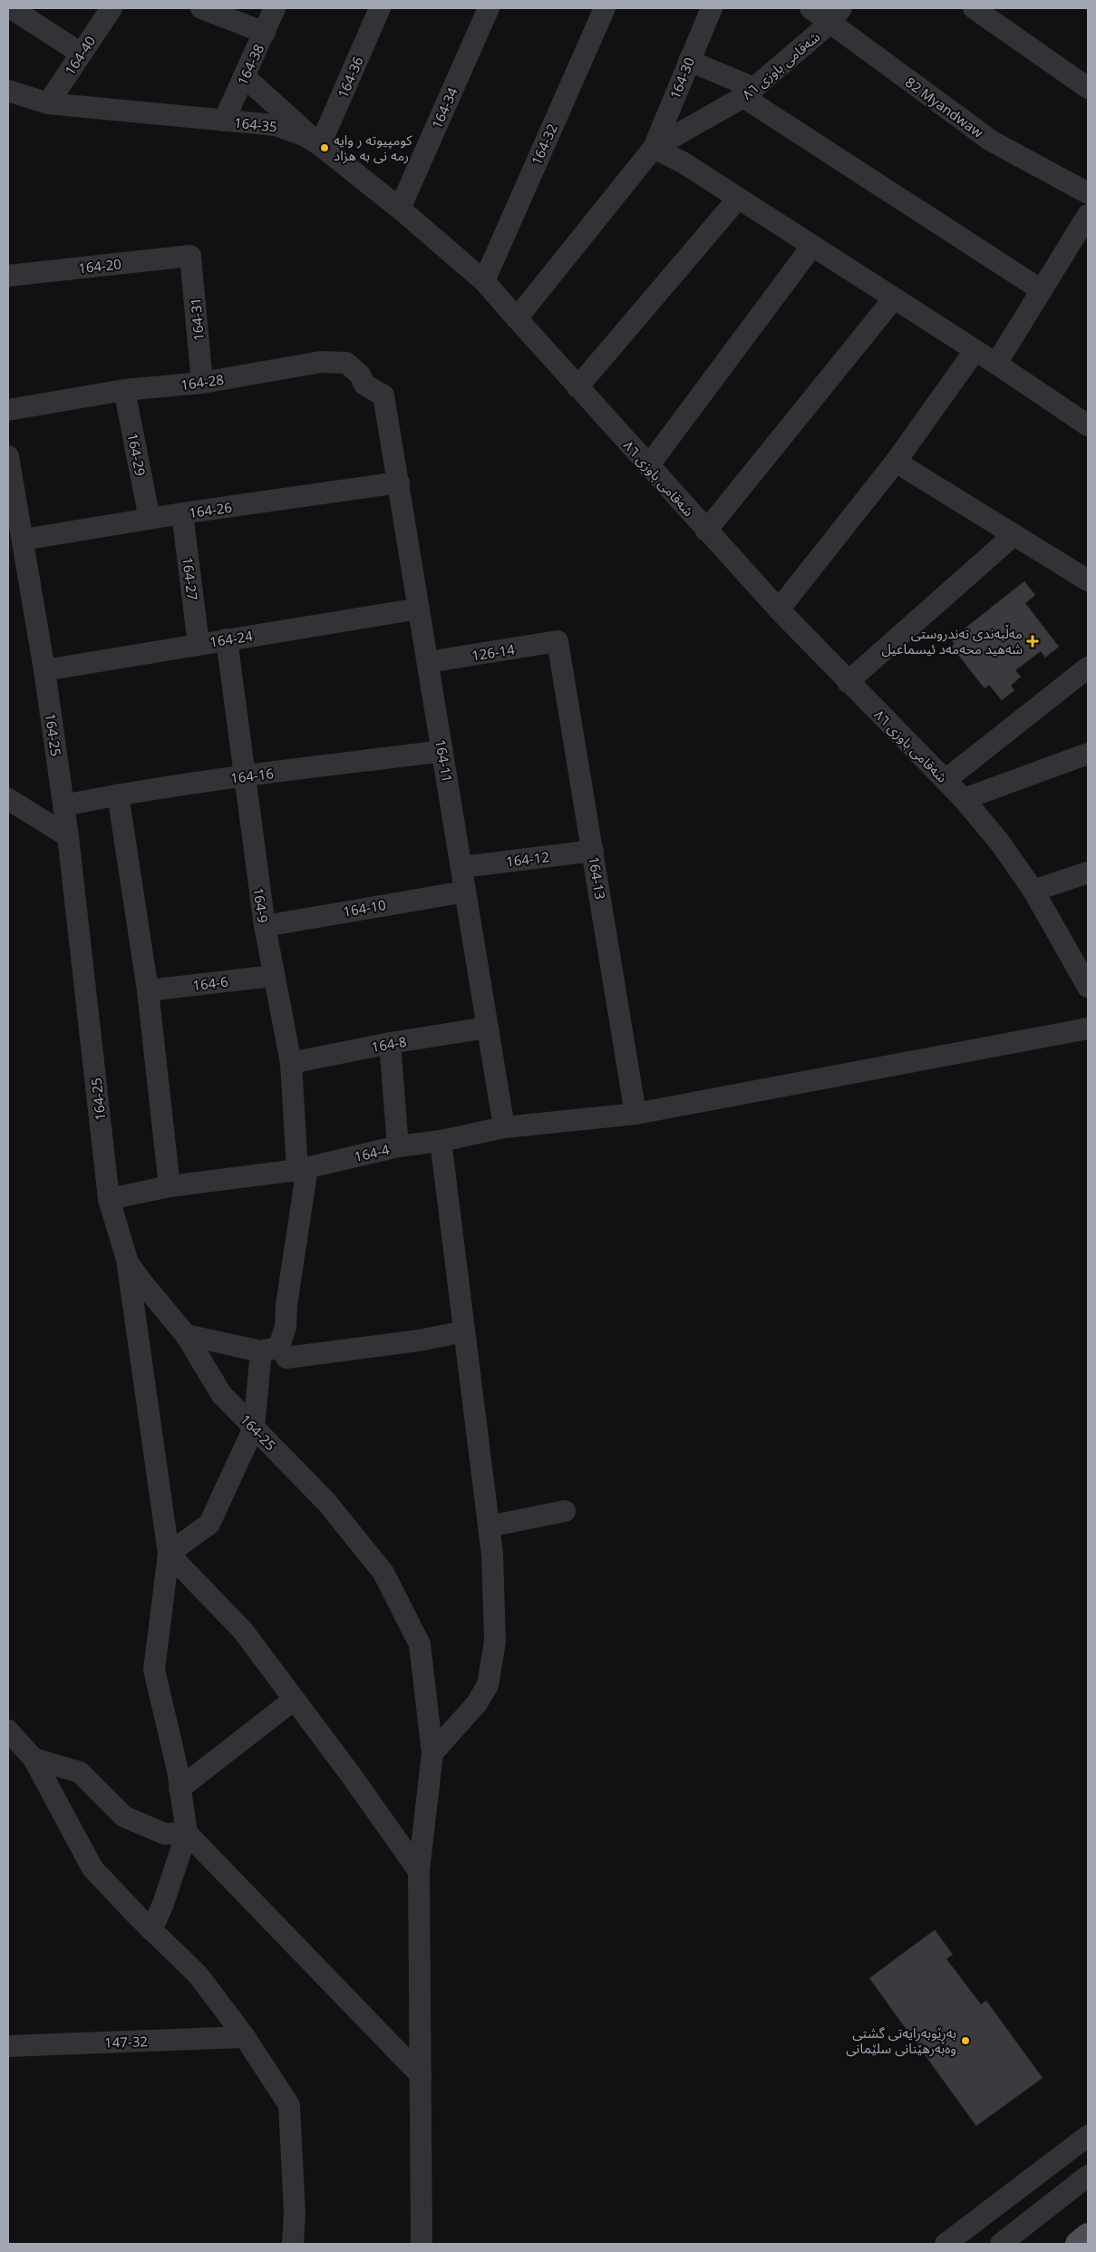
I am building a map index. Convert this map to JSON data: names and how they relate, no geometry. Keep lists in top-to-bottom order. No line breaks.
{"streets":{"street":["164-40","164-38","شەقامی باوزی ٨٦","164-36","164-30","82 Myandwaw","164-34","164-35","164-32","164-20","164-31","164-28","164-29","164-26","164-27","164-24","126-14","164-25","164-11","164-16","164-12","164-13","164-9","164-10","164-6","164-8","164-4","147-32"]},"crossings":[["164-40","164-35"],["164-38","164-35"],["شەقامی باوزی ٨٦","164-30"],["شەقامی باوزی ٨٦","82 Myandwaw"],["شەقامی باوزی ٨٦","164-35"],["164-36","164-35"],["164-34","164-35"],["164-35","164-32"],["164-20","164-31"],["164-31","164-28"],["164-28","164-29"],["164-28","164-11"],["164-29","164-26"],["164-26","164-27"],["164-26","164-25"],["164-26","164-11"],["164-27","164-24"],["164-24","164-25"],["164-24","164-11"],["164-24","164-9"],["126-14","164-11"],["126-14","164-13"],["164-25","164-16"],["164-25","164-9"],["164-25","164-4"],["164-11","164-16"],["164-11","164-12"],["164-11","164-10"],["164-11","164-8"],["164-11","164-4"],["164-16","164-9"],["164-12","164-13"],["164-13","164-4"],["164-9","164-10"],["164-9","164-6"],["164-9","164-8"],["164-9","164-4"]],"places":{"other":["کومپیوته ر وایه رمه نی به هزاد","بەڕێوبەرایەتی گشتی وەبەرهێنانی سلێمانی"],"health":["مەڵبەندی تەندروستی شەهید محەمەد ئیسماعیل"]}}
